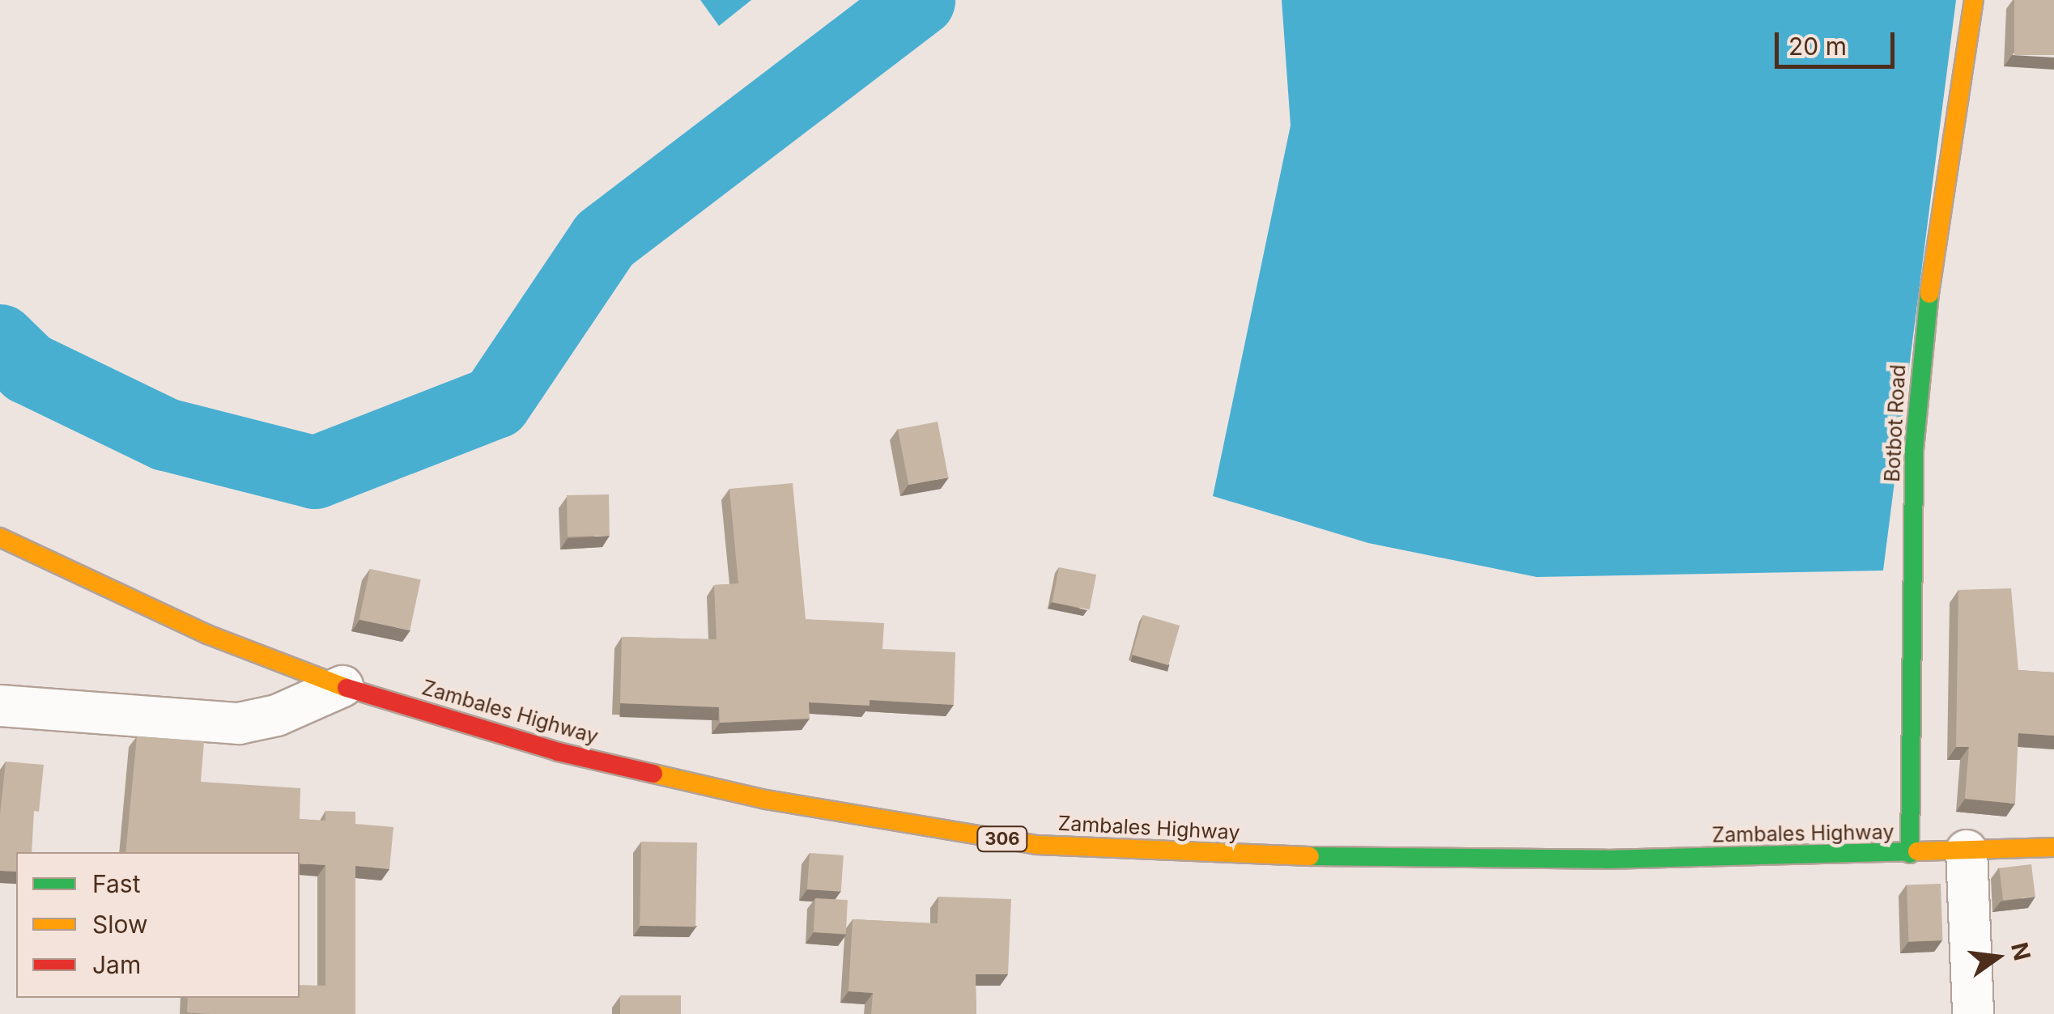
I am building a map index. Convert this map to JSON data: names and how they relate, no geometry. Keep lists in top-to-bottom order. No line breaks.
{"streets":{"main road":["Botbot Road","Zambales Highway","306"]},"crossings":[["Botbot Road","Zambales Highway"]],"legend":["Fast","Slow","Jam"],"scale_bar":"20 m","north":"right"}
